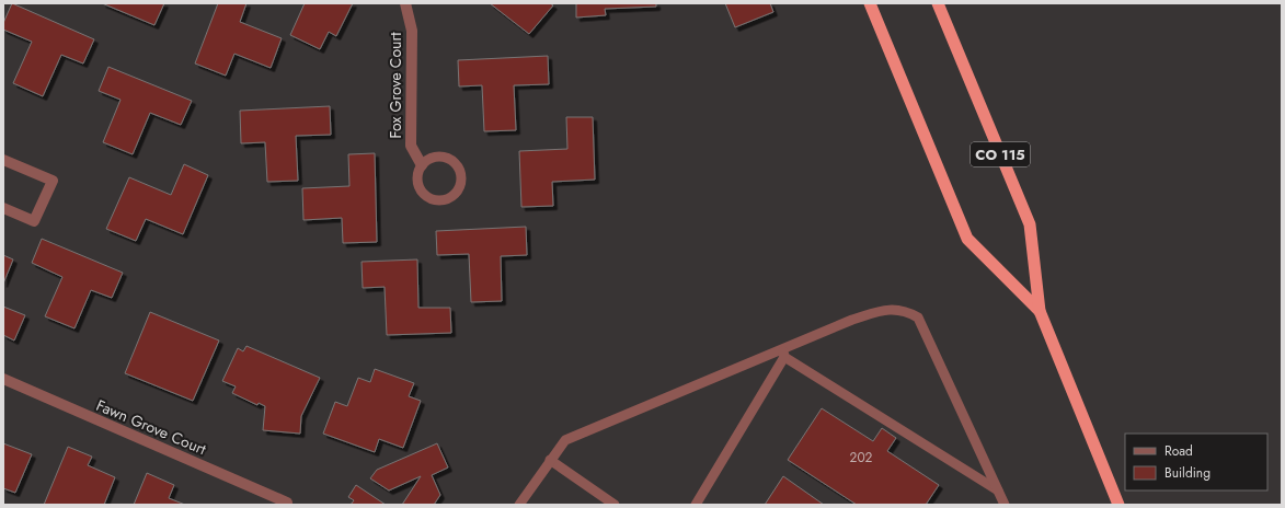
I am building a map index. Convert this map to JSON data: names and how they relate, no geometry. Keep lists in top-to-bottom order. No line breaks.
{"streets":{"highway":["CO 115"],"street":["Fox Grove Court","Fawn Grove Court"]},"house_numbers":["202"],"legend":["Road","Building"]}
